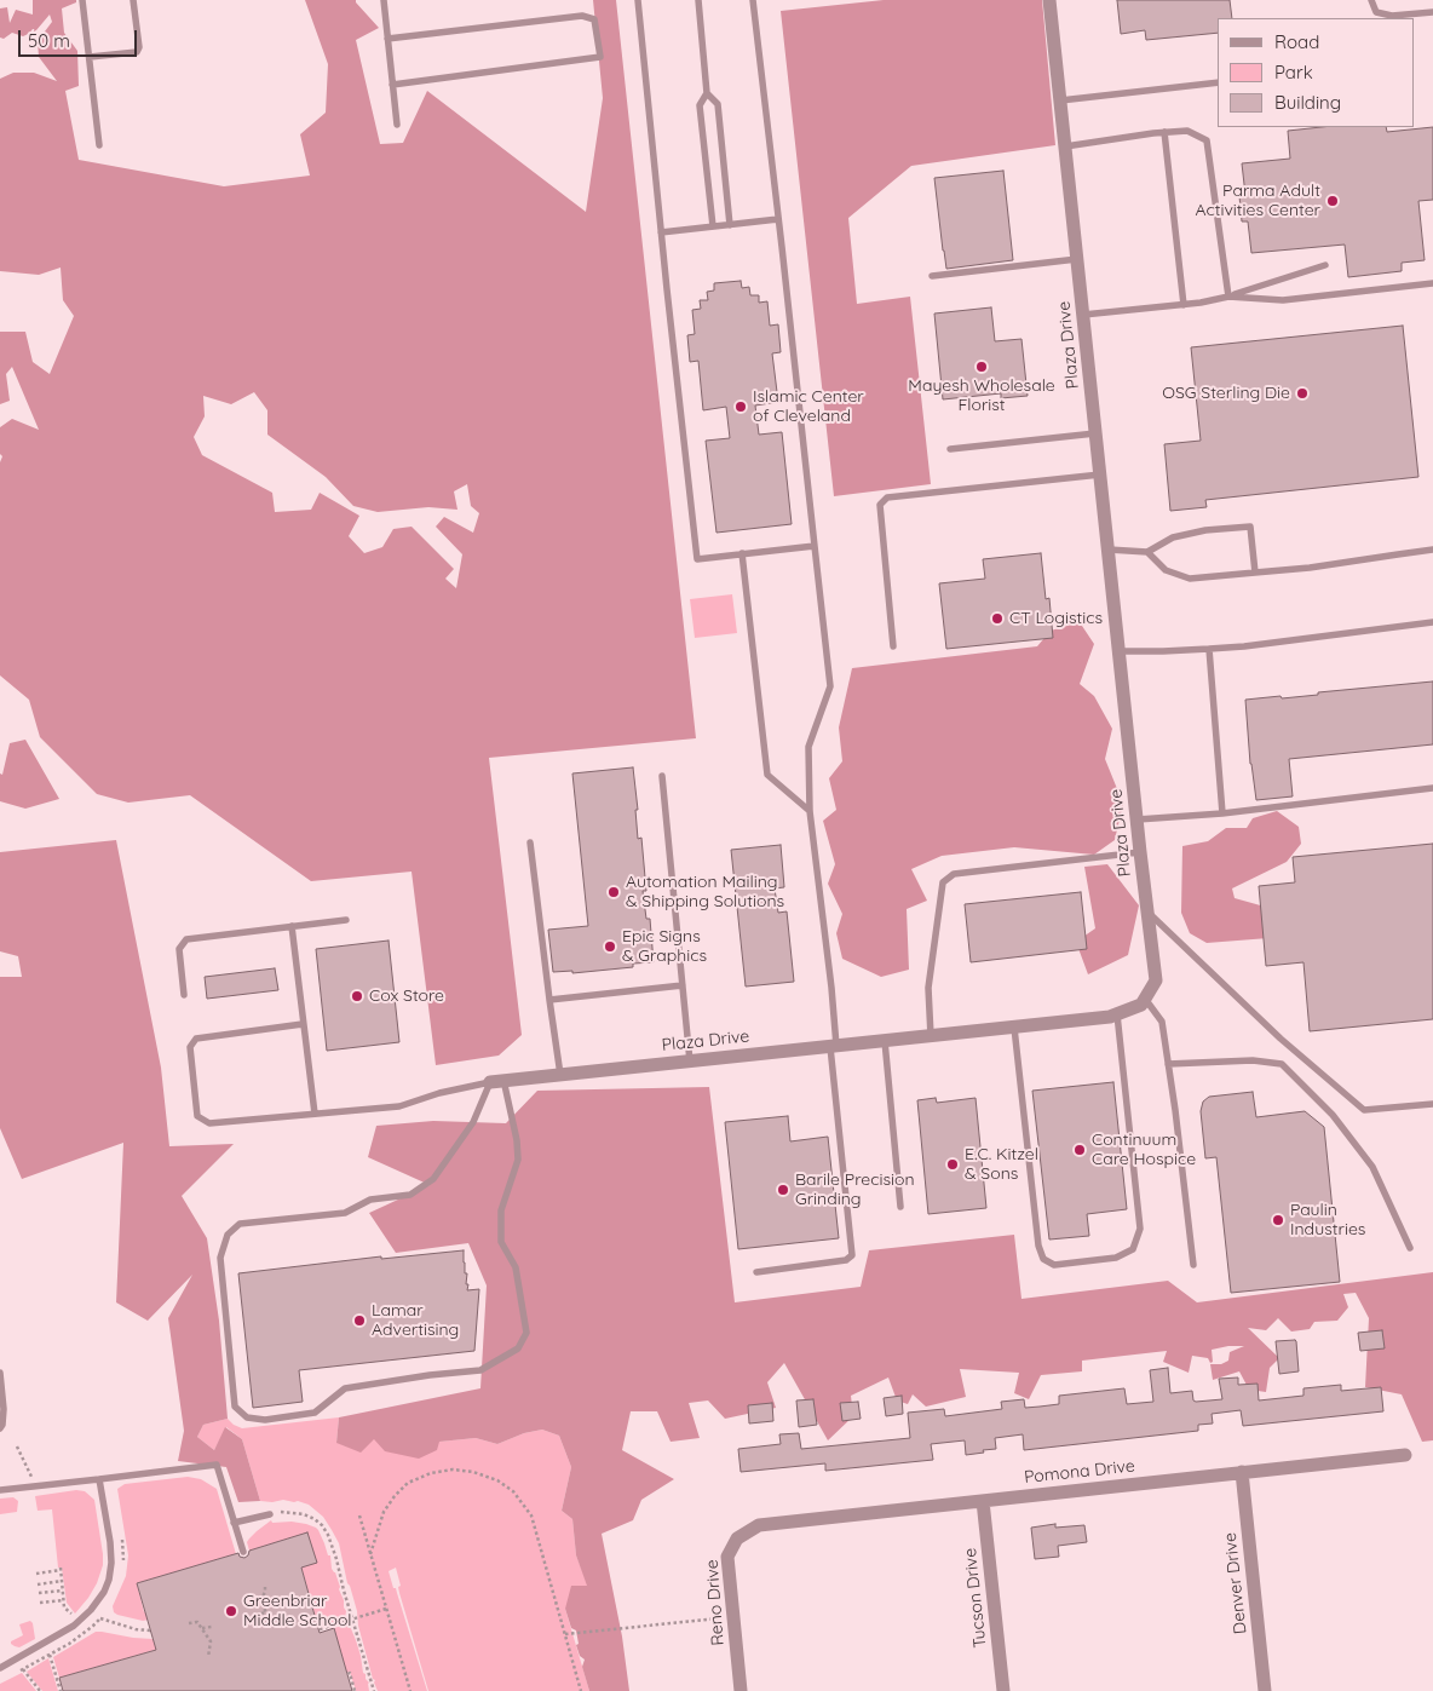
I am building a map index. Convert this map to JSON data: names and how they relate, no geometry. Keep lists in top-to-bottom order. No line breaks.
{"streets":{"street":["Plaza Drive","Pomona Drive","Denver Drive","Tucson Drive","Reno Drive"]},"crossings":[["Pomona Drive","Denver Drive"],["Pomona Drive","Tucson Drive"],["Pomona Drive","Reno Drive"]],"places":["Parma Adult Activities Center","Mayesh Wholesale Florist","OSG Sterling Die","Islamic Center of Cleveland","CT Logistics","Automation Mailing & Shipping Solutions","Epic Signs & Graphics","Cox Store","Continuum Care Hospice","E.C. Kitzel & Sons","Barile Precision Grinding","Paulin Industries","Lamar Advertising","Greenbriar Middle School"],"legend":["Road","Park","Building"],"scale_bar":"50 m"}
